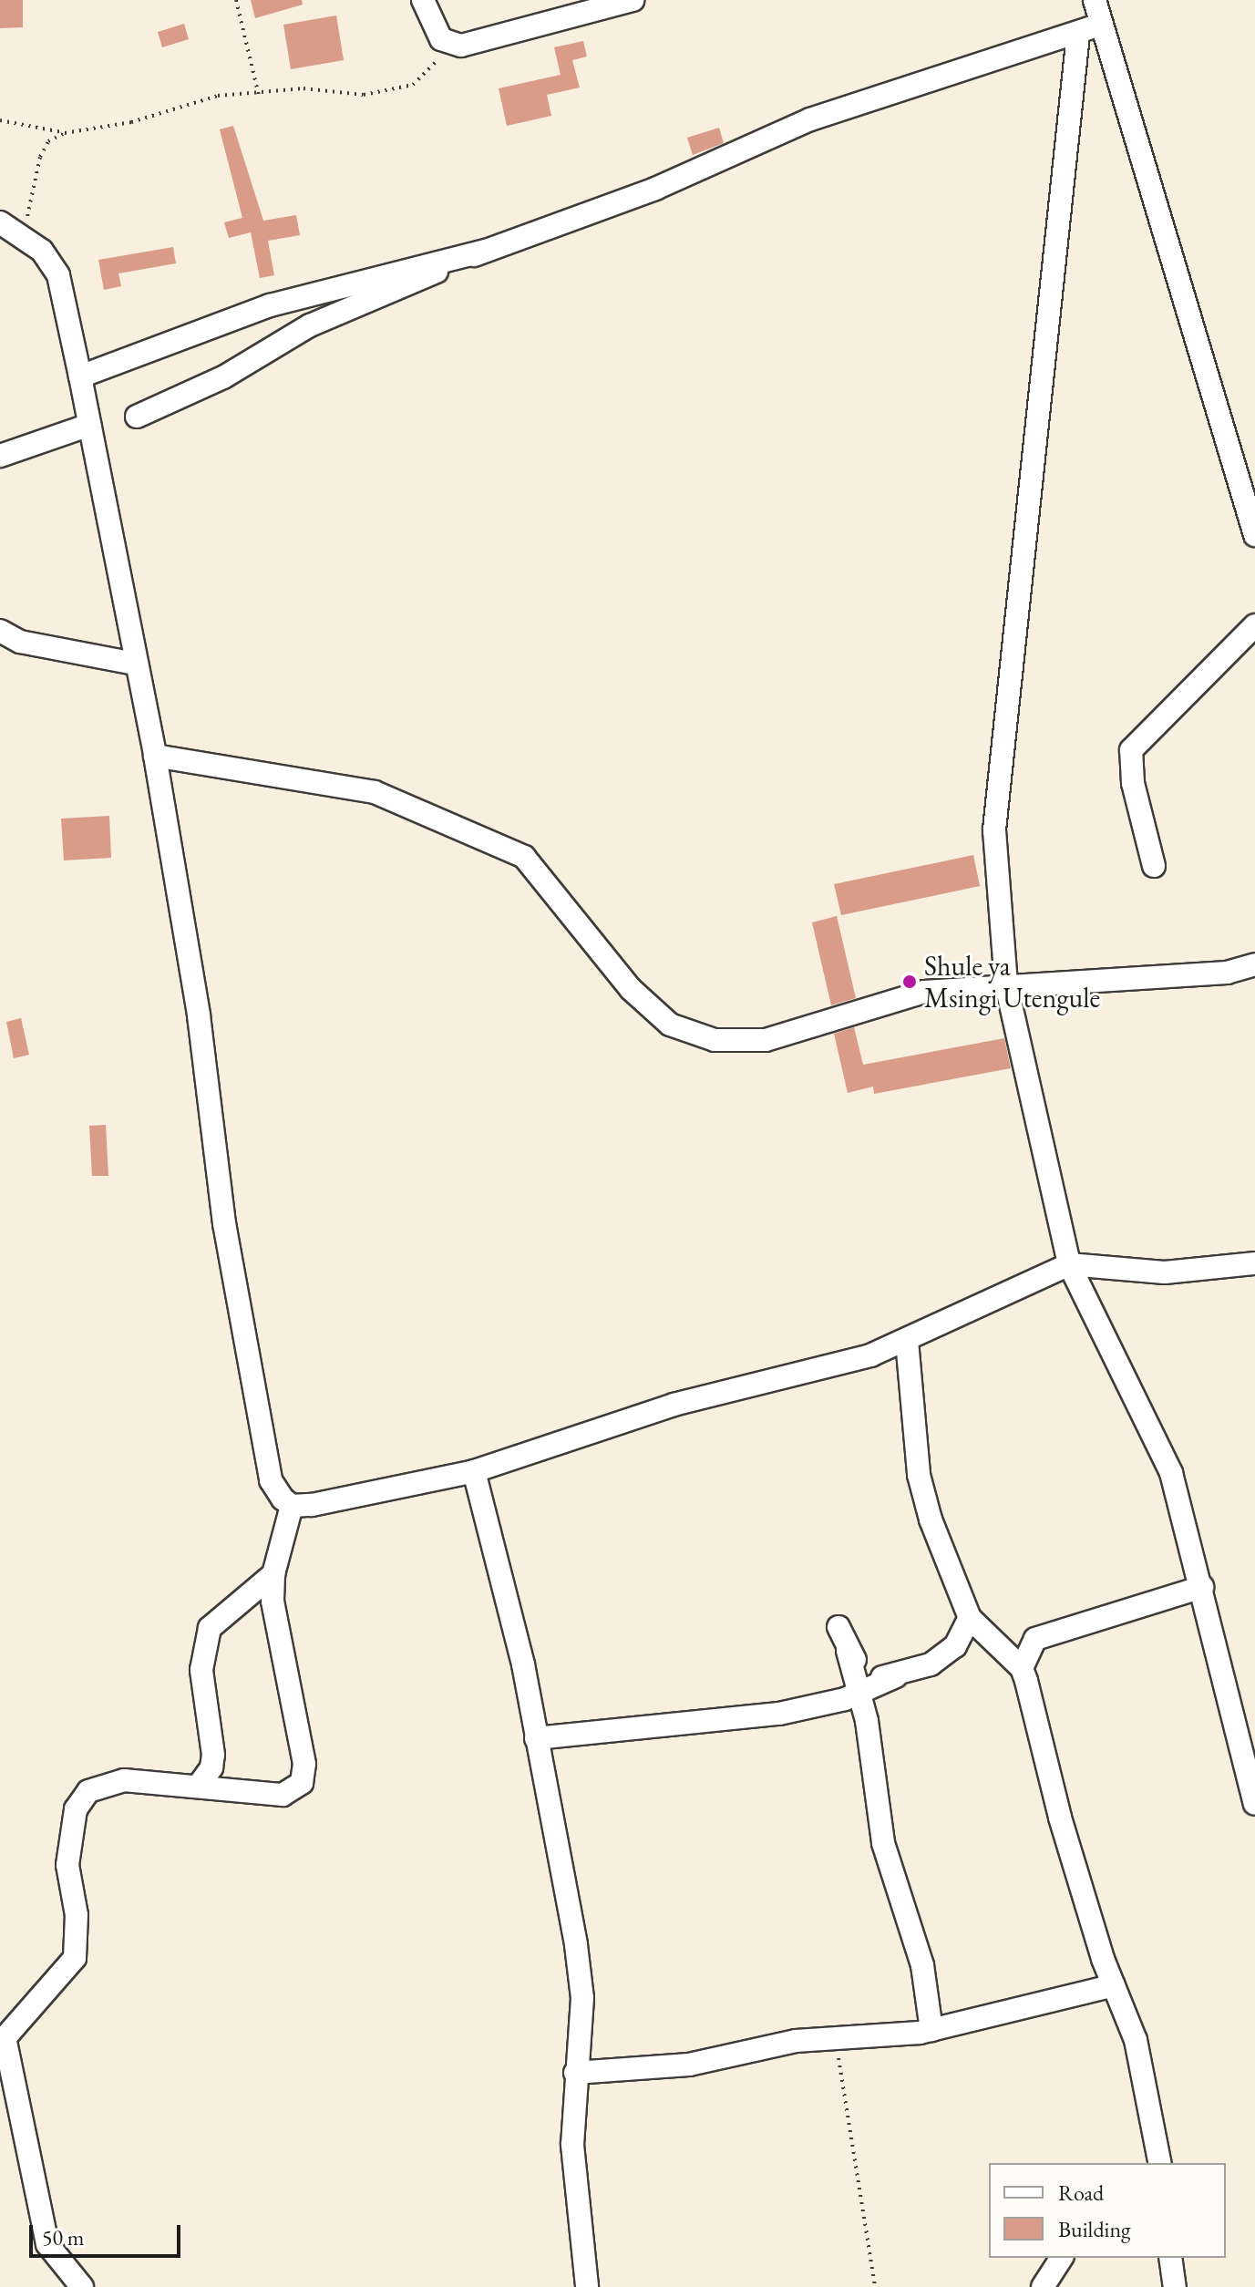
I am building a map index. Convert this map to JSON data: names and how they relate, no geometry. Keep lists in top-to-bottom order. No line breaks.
{"places":["Shule ya Msingi Utengule"],"legend":["Road","Building"],"scale_bar":"50 m"}
